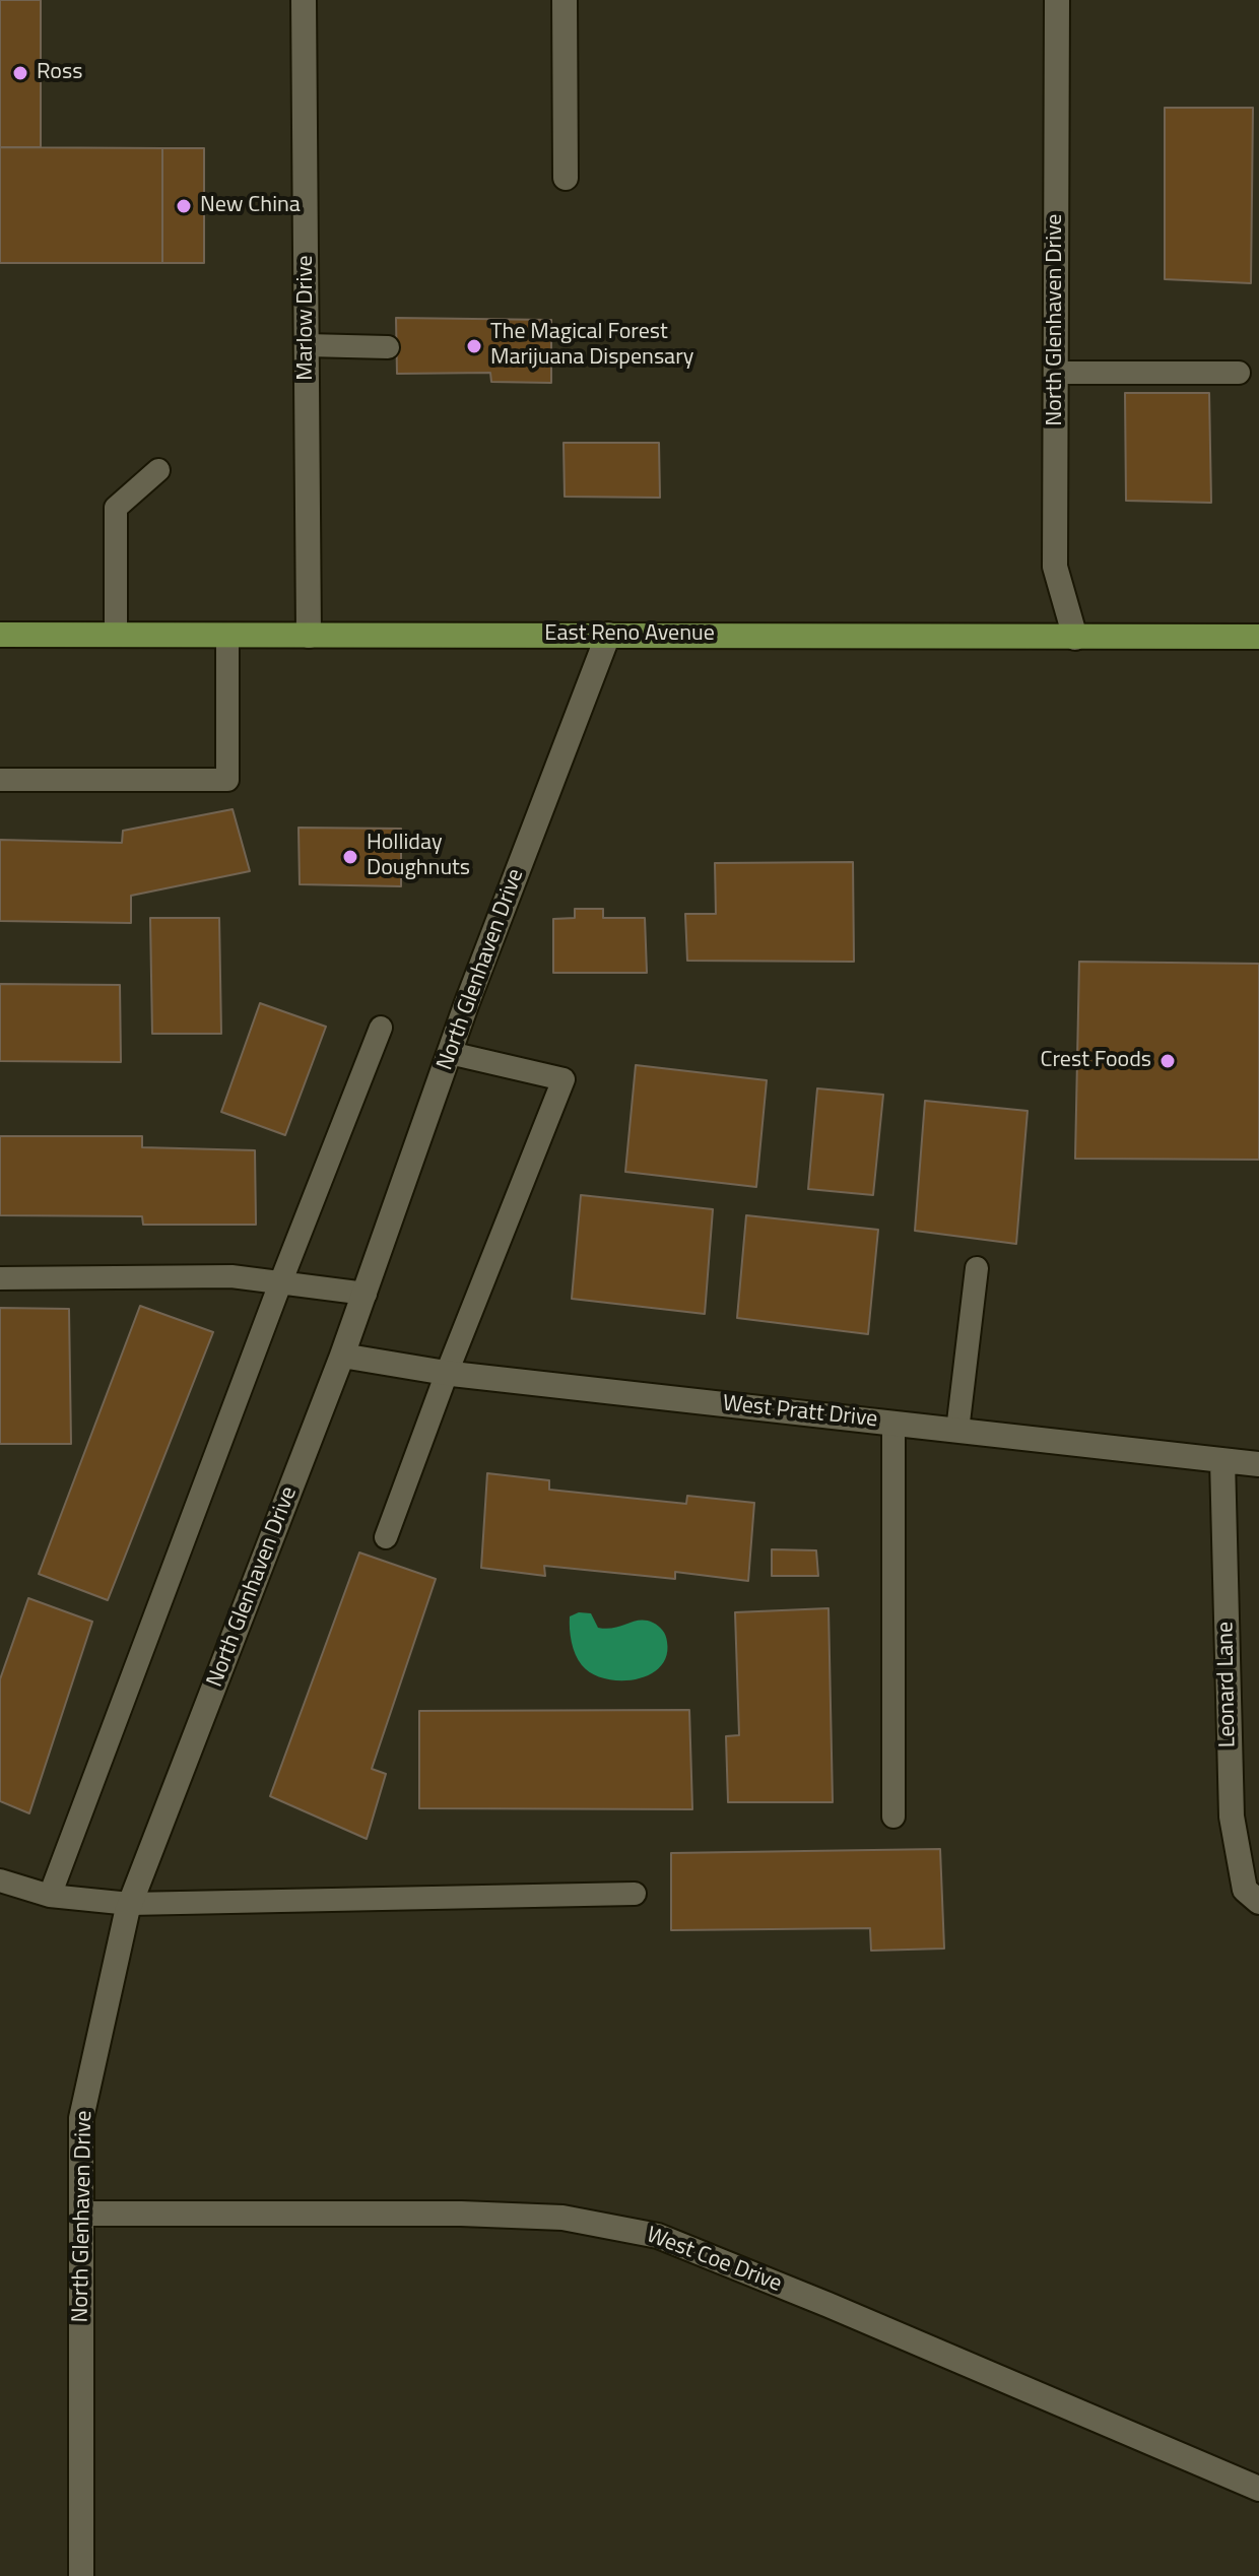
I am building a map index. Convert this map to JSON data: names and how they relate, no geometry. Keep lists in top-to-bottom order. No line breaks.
{"streets":{"main road":["East Reno Avenue"],"street":["Marlow Drive","North Glenhaven Drive","West Pratt Drive","Leonard Lane","West Coe Drive"]},"crossings":[["Marlow Drive","East Reno Avenue"],["North Glenhaven Drive","East Reno Avenue"],["North Glenhaven Drive","West Pratt Drive"],["North Glenhaven Drive","West Coe Drive"],["West Pratt Drive","Leonard Lane"]],"places":["Ross","New China","The Magical Forest Marijuana Dispensary","Holliday Doughnuts","Crest Foods"]}
